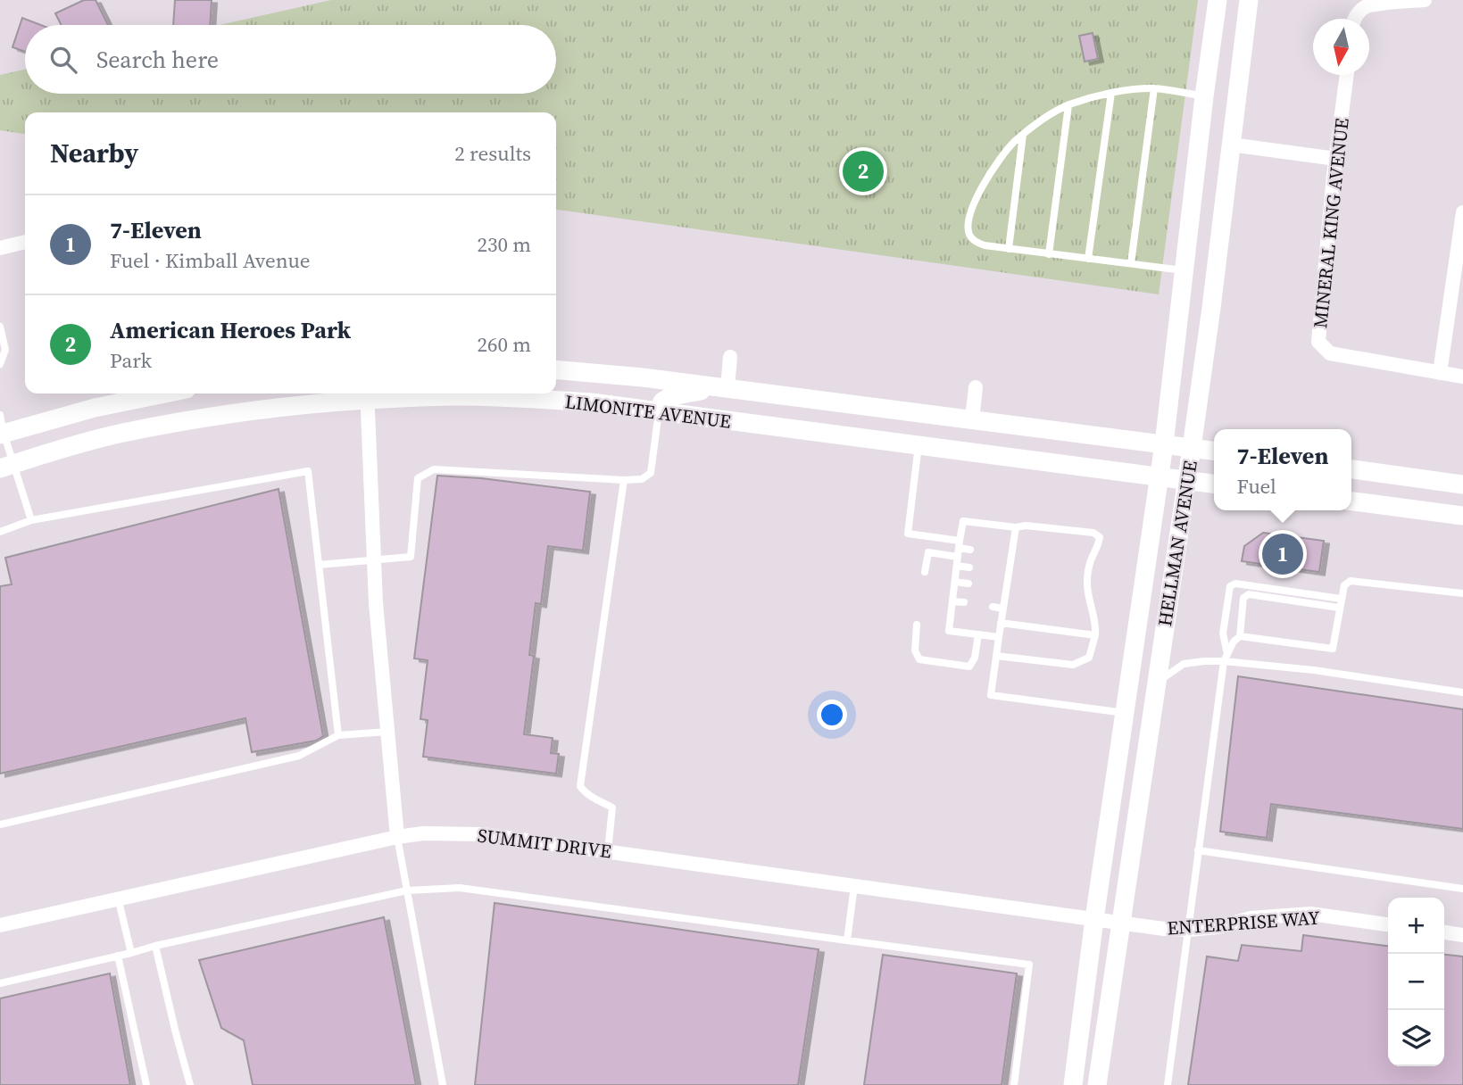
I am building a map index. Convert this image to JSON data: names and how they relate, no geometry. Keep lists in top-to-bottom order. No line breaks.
{"streets":{"main road":["LIMONITE AVENUE","HELLMAN AVENUE"],"street":["MINERAL KING AVENUE","SUMMIT DRIVE","ENTERPRISE WAY"]},"crossings":[["LIMONITE AVENUE","HELLMAN AVENUE"],["HELLMAN AVENUE","SUMMIT DRIVE"],["HELLMAN AVENUE","ENTERPRISE WAY"],["SUMMIT DRIVE","ENTERPRISE WAY"]],"north":"bottom","page":{"search":"Search here","heading":["Nearby","2 results"],"pins":["2","1"],"list":[{"mark":"1","name":"7-Eleven","note":"Fuel · Kimball Avenue","value":"230 m"},{"mark":"2","name":"American Heroes Park","note":"Park","value":"260 m"}],"popup":["7-Eleven","Fuel"],"map_buttons":["+","−"]}}
